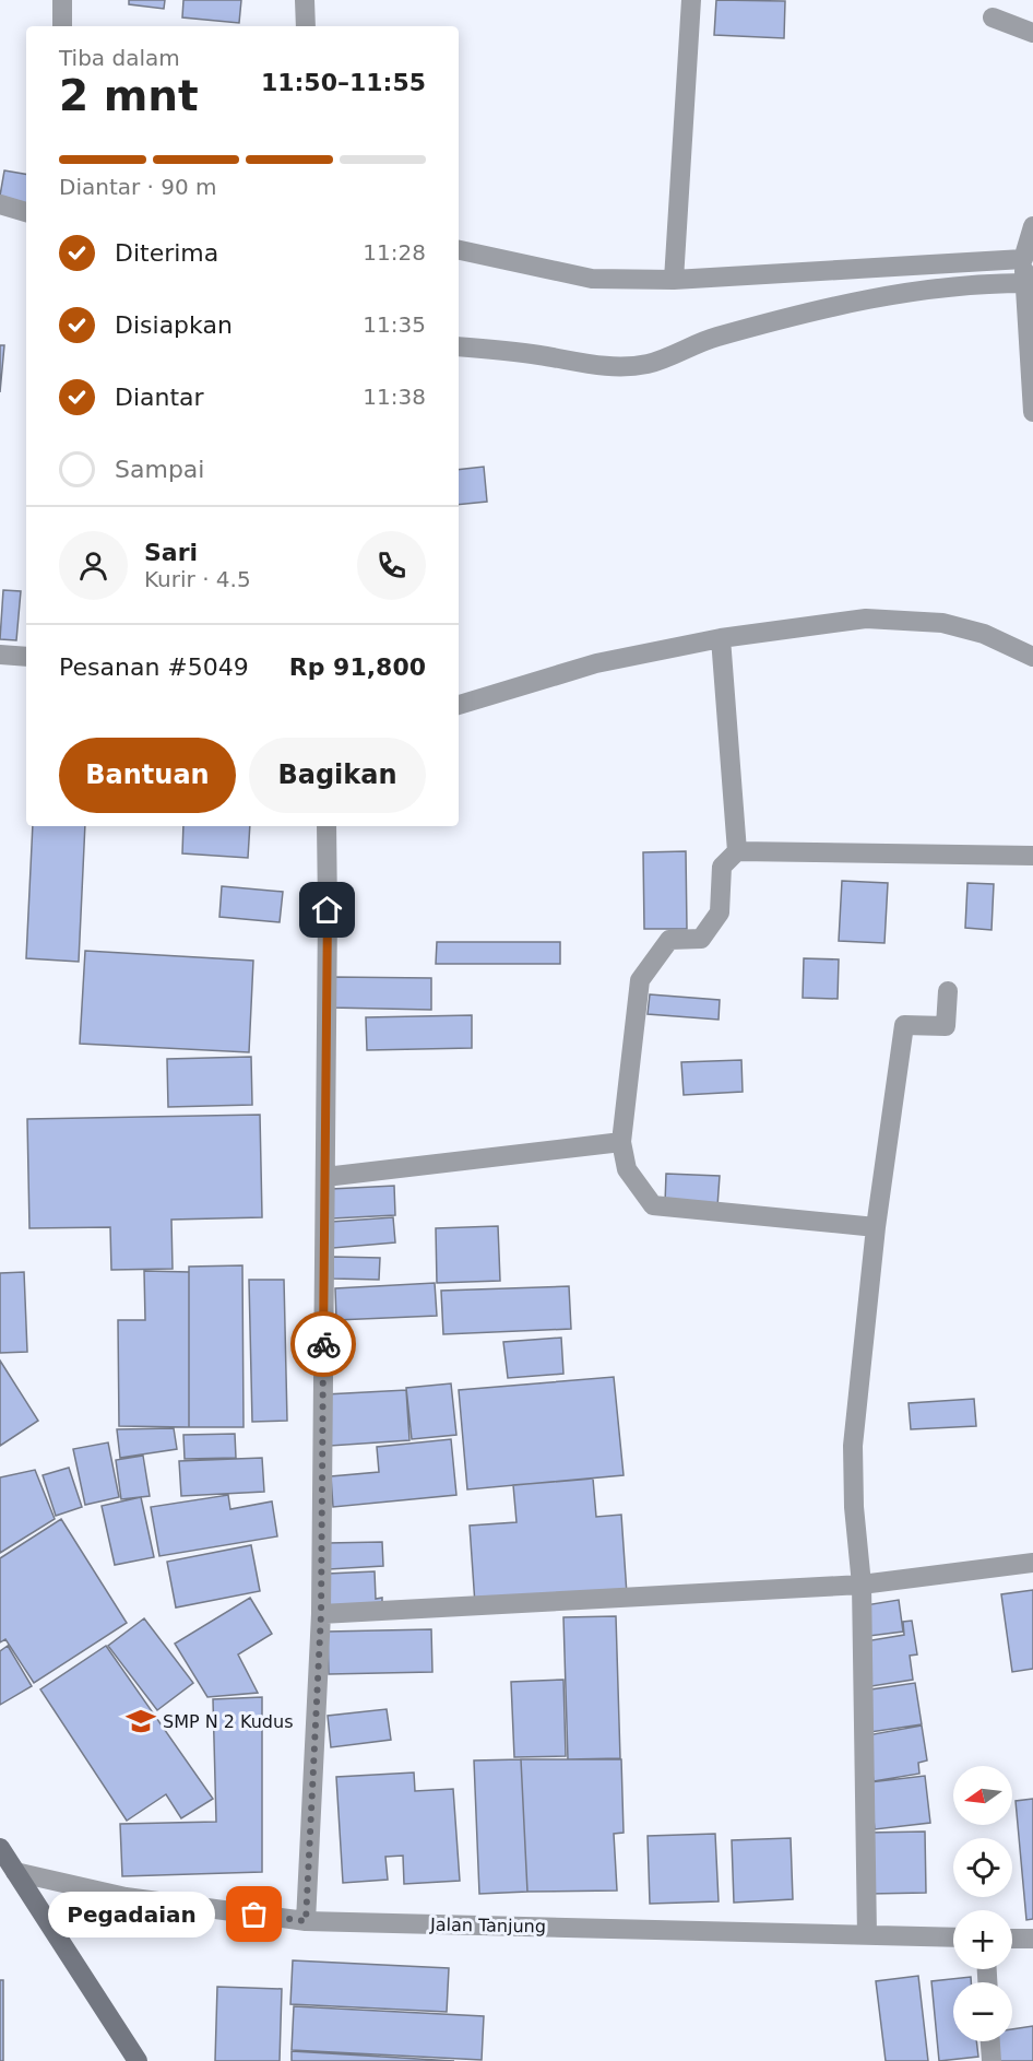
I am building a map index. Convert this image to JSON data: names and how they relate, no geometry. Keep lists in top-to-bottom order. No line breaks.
{"streets":{"street":["Jalan Tanjung"]},"places":{"school or university":["SMP N 2 Kudus"],"other":["Pegadaian"]},"north":"left","page":{"heading":["2 mnt","Tiba dalam","11:50–11:55"],"panel":["Sari","Kurir · 4.5","Pesanan #5049","Rp 91,800"],"bar":"Diantar · 90 m","list":[["Diterima","11:28"],["Disiapkan","11:35"],["Diantar","11:38"],"Sampai"],"buttons":["Bantuan","Bagikan"],"map_buttons":["+","−"],"bubble":"Pegadaian"}}
